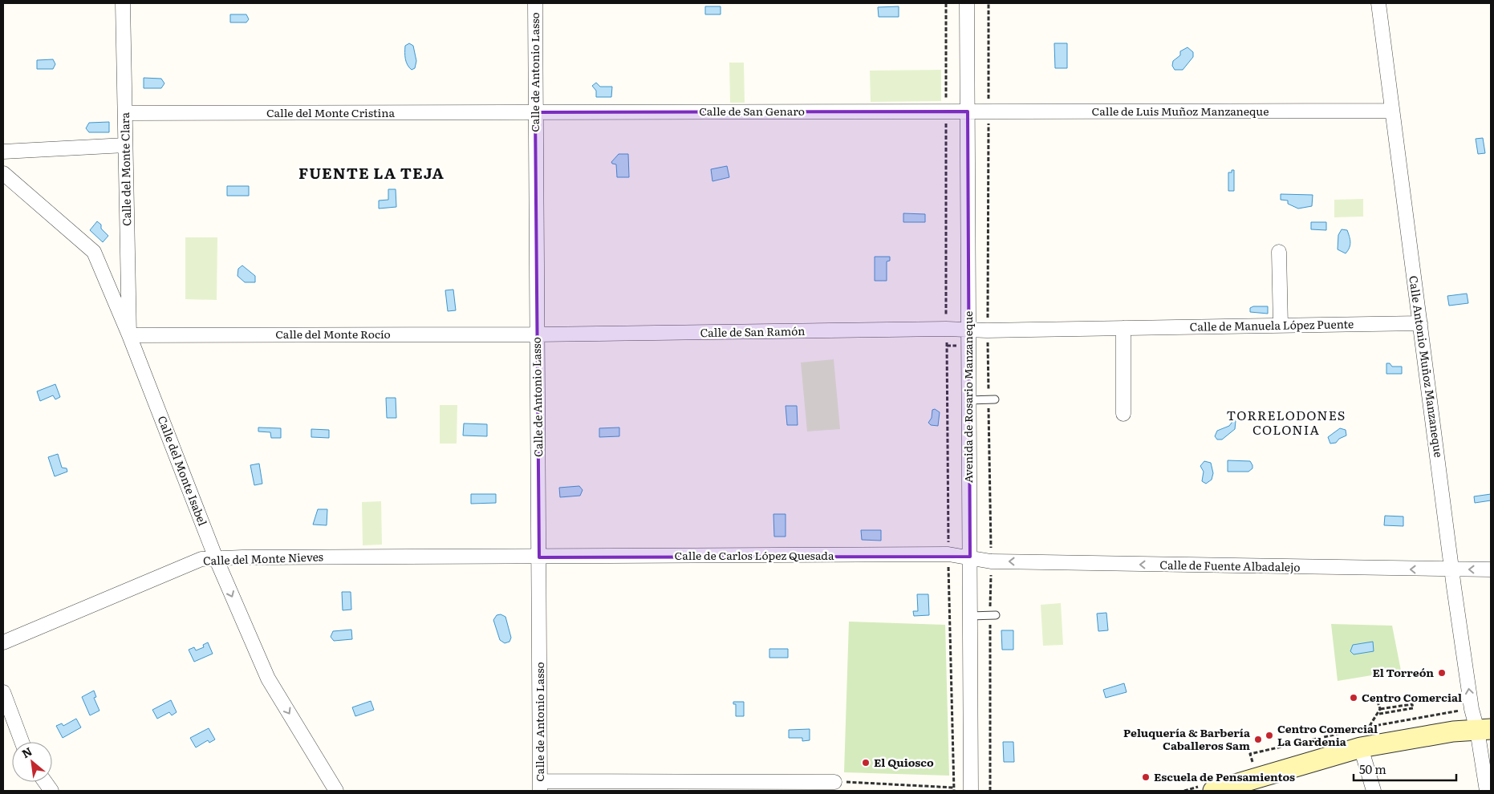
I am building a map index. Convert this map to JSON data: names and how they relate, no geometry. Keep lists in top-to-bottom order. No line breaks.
{"streets":{"street":["Calle de Antonio Lasso","Calle de San Genaro","Calle de Luis Muñoz Manzaneque","Calle del Monte Cristina","Calle del Monte Clara","Calle de Manuela López Puente","Calle de San Ramón","Calle del Monte Rocío","Calle Antonio Muñoz Manzaneque","Avenida de Rosario Manzaneque","Calle del Monte Isabel","Calle de Carlos López Quesada","Calle del Monte Nieves","Calle de Fuente Albadalejo"]},"crossings":[["Calle de Antonio Lasso","Calle de San Genaro"],["Calle de Antonio Lasso","Calle del Monte Cristina"],["Calle de Antonio Lasso","Calle de San Ramón"],["Calle de Antonio Lasso","Calle del Monte Rocío"],["Calle de Antonio Lasso","Calle de Carlos López Quesada"],["Calle de Antonio Lasso","Calle del Monte Nieves"],["Calle de San Genaro","Calle de Luis Muñoz Manzaneque"],["Calle de San Genaro","Calle del Monte Cristina"],["Calle de San Genaro","Avenida de Rosario Manzaneque"],["Calle de Luis Muñoz Manzaneque","Calle Antonio Muñoz Manzaneque"],["Calle de Luis Muñoz Manzaneque","Avenida de Rosario Manzaneque"],["Calle del Monte Cristina","Calle del Monte Clara"],["Calle del Monte Clara","Calle del Monte Rocío"],["Calle del Monte Clara","Calle del Monte Isabel"],["Calle de Manuela López Puente","Calle de San Ramón"],["Calle de Manuela López Puente","Calle Antonio Muñoz Manzaneque"],["Calle de Manuela López Puente","Avenida de Rosario Manzaneque"],["Calle de San Ramón","Calle del Monte Rocío"],["Calle de San Ramón","Avenida de Rosario Manzaneque"],["Calle del Monte Rocío","Calle del Monte Isabel"],["Calle Antonio Muñoz Manzaneque","Calle de Fuente Albadalejo"],["Avenida de Rosario Manzaneque","Calle de Carlos López Quesada"],["Avenida de Rosario Manzaneque","Calle de Fuente Albadalejo"],["Calle del Monte Isabel","Calle del Monte Nieves"],["Calle de Carlos López Quesada","Calle del Monte Nieves"],["Calle de Carlos López Quesada","Calle de Fuente Albadalejo"]],"one_way":["Calle del Monte Isabel","Calle de Fuente Albadalejo"],"districts":["FUENTE LA TEJA","TORRELODONES COLONIA"],"places":["El Torreón","Centro Comercial","Centro Comercial La Gardenia","Peluquería & Barbería Caballeros Sam","El Quiosco","Escuela de Pensamientos"],"scale_bar":"50 m","north":"top left"}
